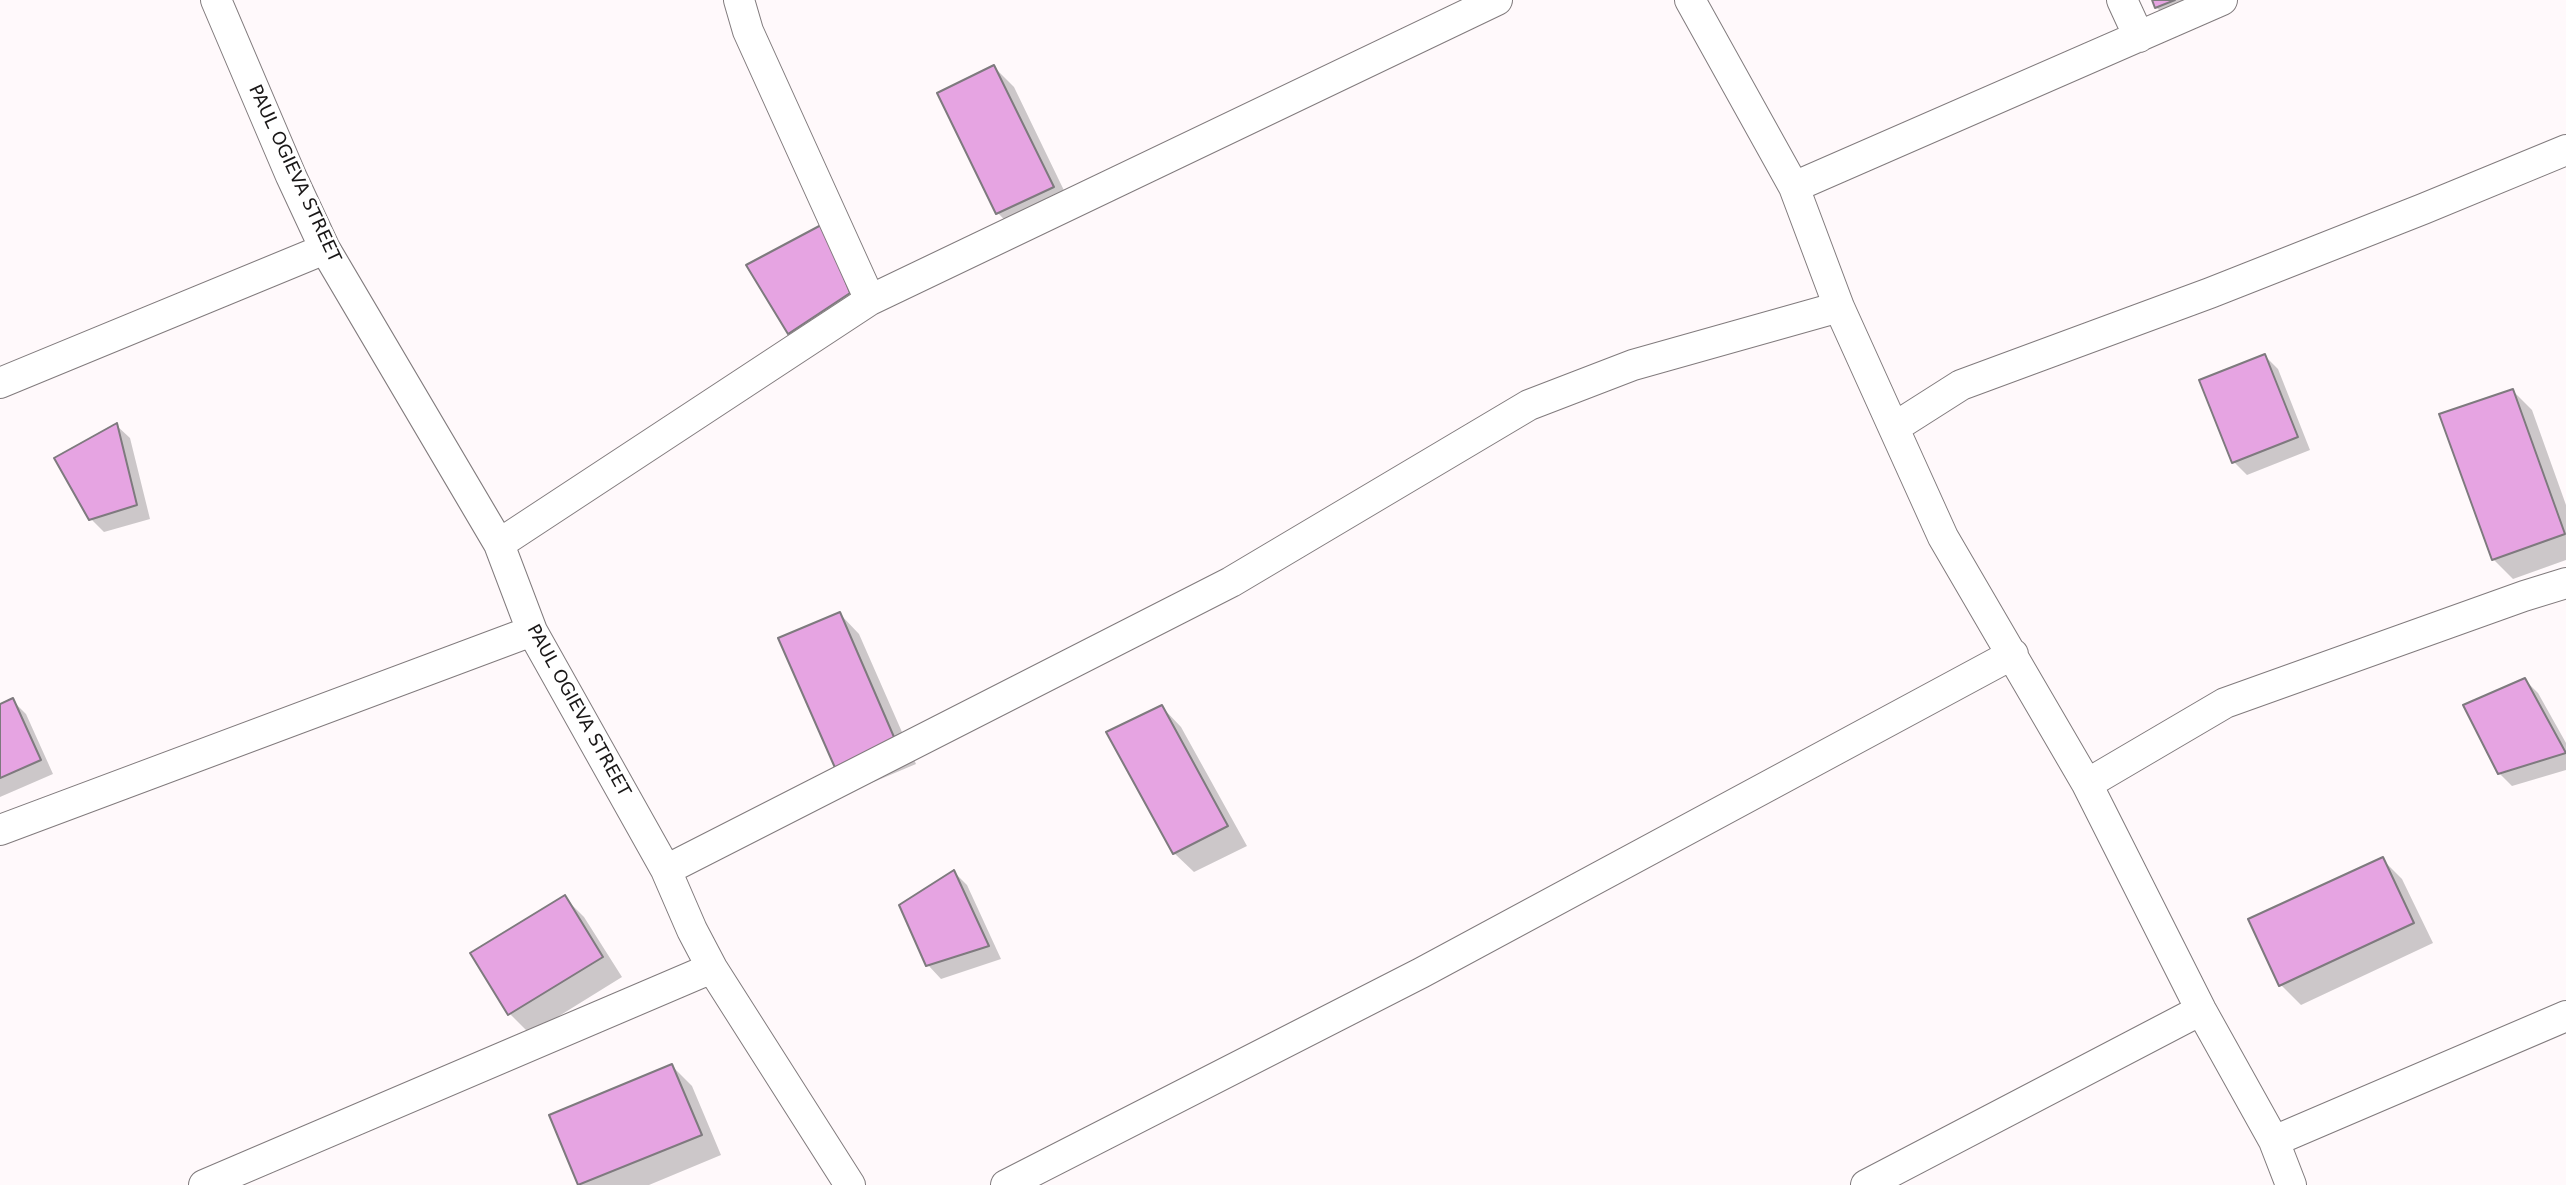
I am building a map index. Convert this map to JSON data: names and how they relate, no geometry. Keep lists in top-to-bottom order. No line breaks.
{"streets":{"street":["PAUL OGIEVA STREET"]}}
